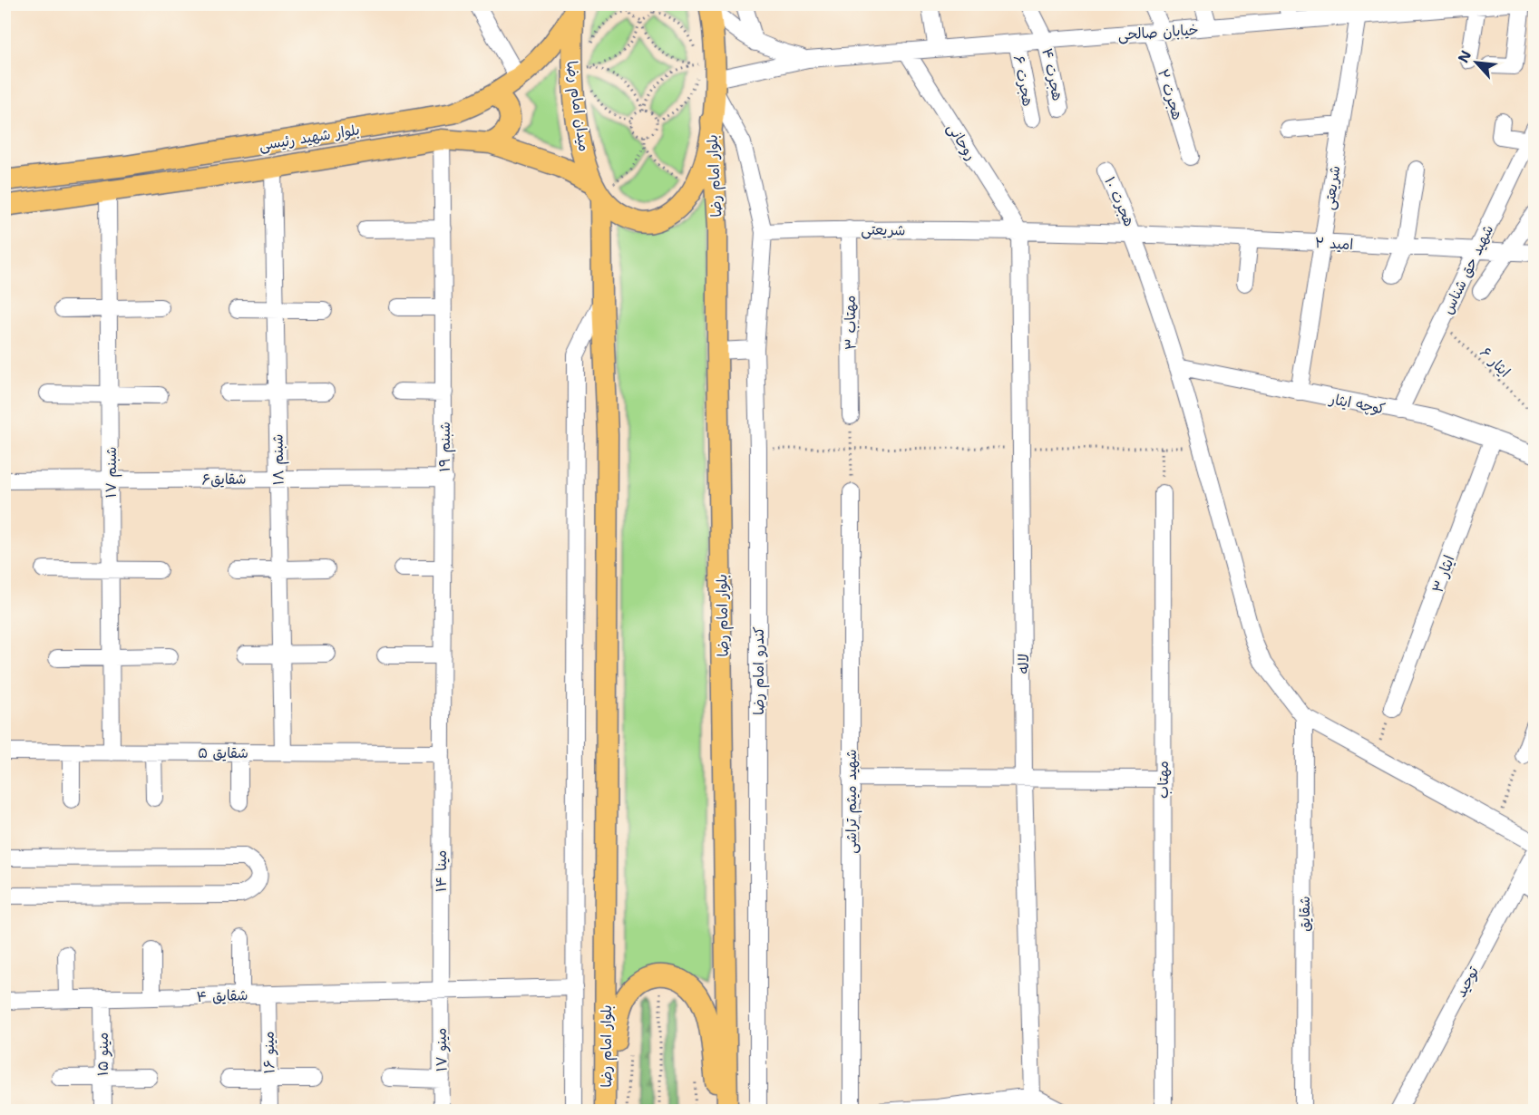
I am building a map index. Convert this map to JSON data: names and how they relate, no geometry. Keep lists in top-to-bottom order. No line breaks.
{"streets":{"main road":["میدان امام رضا","بلوار شهید رئیسی","بلوار امام رضا"],"street":["خیابان صالحی","هجرت ۴","هجرت ۶","هجرت ۲","روحانی","شریعتی","هجرت ۱۰","امید ۲","شهید حق شناس","مهتاب ۳","کوچه ایثار","شبنم ۱۹","شبنم ۱۸","شبنم ۱۷","شقایق۶","ایثار ۳","لاله","کندرو امام رضا","شقایق ۵","مهتاب","شهید میثم تراشی","مینا ۱۴","شقایق","توحید","شقایق ۴","مینو ۱۷","مینو ۱۶","مینو ۱۵"],"path":["ایثار ۶"]},"crossings":[["خیابان صالحی","هجرت ۴"],["خیابان صالحی","هجرت ۶"],["خیابان صالحی","هجرت ۲"],["خیابان صالحی","روحانی"],["خیابان صالحی","شریعتی"],["میدان امام رضا","بلوار شهید رئیسی"],["میدان امام رضا","بلوار امام رضا"],["بلوار شهید رئیسی","بلوار امام رضا"],["بلوار شهید رئیسی","شبنم ۱۹"],["بلوار شهید رئیسی","شبنم ۱۸"],["بلوار شهید رئیسی","شبنم ۱۷"],["روحانی","شریعتی"],["روحانی","لاله"],["شریعتی","هجرت ۱۰"],["شریعتی","امید ۲"],["شریعتی","مهتاب ۳"],["شریعتی","کوچه ایثار"],["شریعتی","لاله"],["شریعتی","کندرو امام رضا"],["هجرت ۱۰","امید ۲"],["هجرت ۱۰","کوچه ایثار"],["هجرت ۱۰","شقایق"],["امید ۲","شهید حق شناس"],["شهید حق شناس","ایثار ۶"],["شهید حق شناس","کوچه ایثار"],["کوچه ایثار","ایثار ۳"],["شبنم ۱۹","شقایق۶"],["شبنم ۱۹","شقایق ۵"],["شبنم ۱۹","مینا ۱۴"],["شبنم ۱۸","شقایق۶"],["شبنم ۱۸","شقایق ۵"],["شبنم ۱۷","شقایق۶"],["شبنم ۱۷","شقایق ۵"],["شقایق ۵","مینا ۱۴"],["مینا ۱۴","شقایق ۴"],["مینا ۱۴","مینو ۱۷"],["شقایق ۴","مینو ۱۷"],["شقایق ۴","مینو ۱۶"],["شقایق ۴","مینو ۱۵"]],"north":"top left"}
